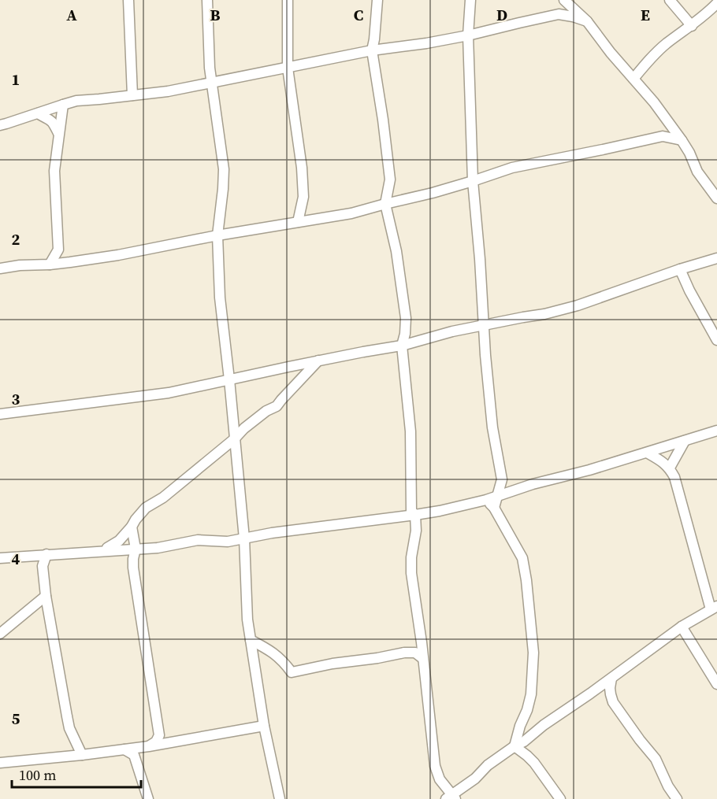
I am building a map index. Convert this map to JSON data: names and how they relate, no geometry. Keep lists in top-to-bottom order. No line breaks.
{"scale_bar":"100 m","grid":{"columns":["A","B","C","D","E"],"rows":["1","2","3","4","5"]}}
